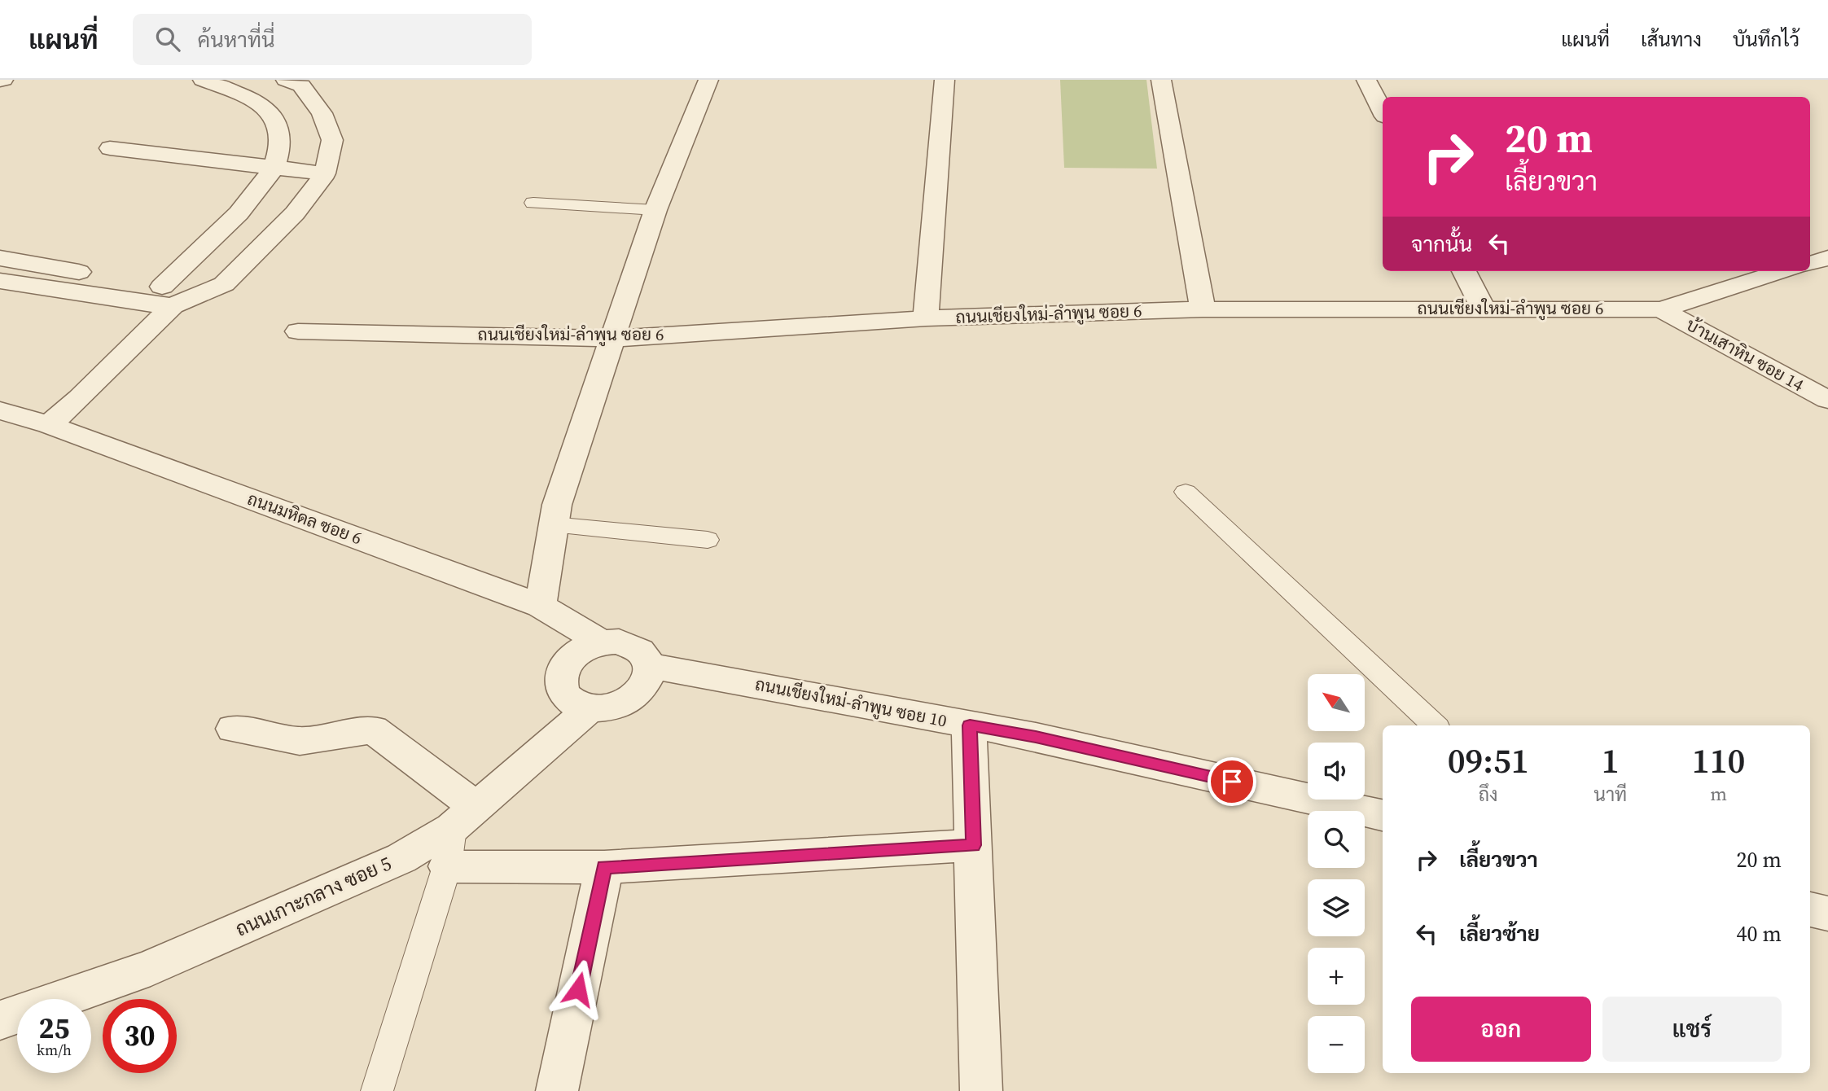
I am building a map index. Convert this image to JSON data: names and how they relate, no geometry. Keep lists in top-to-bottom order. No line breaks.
{"streets":{"street":["ถนนเชียงใหม่-ลำพูน ซอย 6","บ้านเสาหิน ซอย 14","ถนนมหิดล ซอย 6","ถนนเชียงใหม่-ลำพูน ซอย 10","ถนนเกาะกลาง ซอย 5"]},"crossings":[["ถนนเชียงใหม่-ลำพูน ซอย 6","บ้านเสาหิน ซอย 14"],["ถนนมหิดล ซอย 6","ถนนเชียงใหม่-ลำพูน ซอย 10"],["ถนนมหิดล ซอย 6","ถนนเกาะกลาง ซอย 5"],["ถนนเชียงใหม่-ลำพูน ซอย 10","ถนนเกาะกลาง ซอย 5"]],"north":"top left","page":{"header":"แผนที่","search":"ค้นหาที่นี่","nav":["แผนที่","เส้นทาง","บันทึกไว้"],"turn":["20 m","เลี้ยวขวา"],"then":"จากนั้น","map_buttons":["+","−"],"eta":["09:51","ถึง","1","นาที","110","m"],"list":[{"name":"เลี้ยวขวา","value":"20 m"},{"name":"เลี้ยวซ้าย","value":"40 m"}],"buttons":["ออก","แชร์"],"speed":"25 km/h","limit":"30"}}
